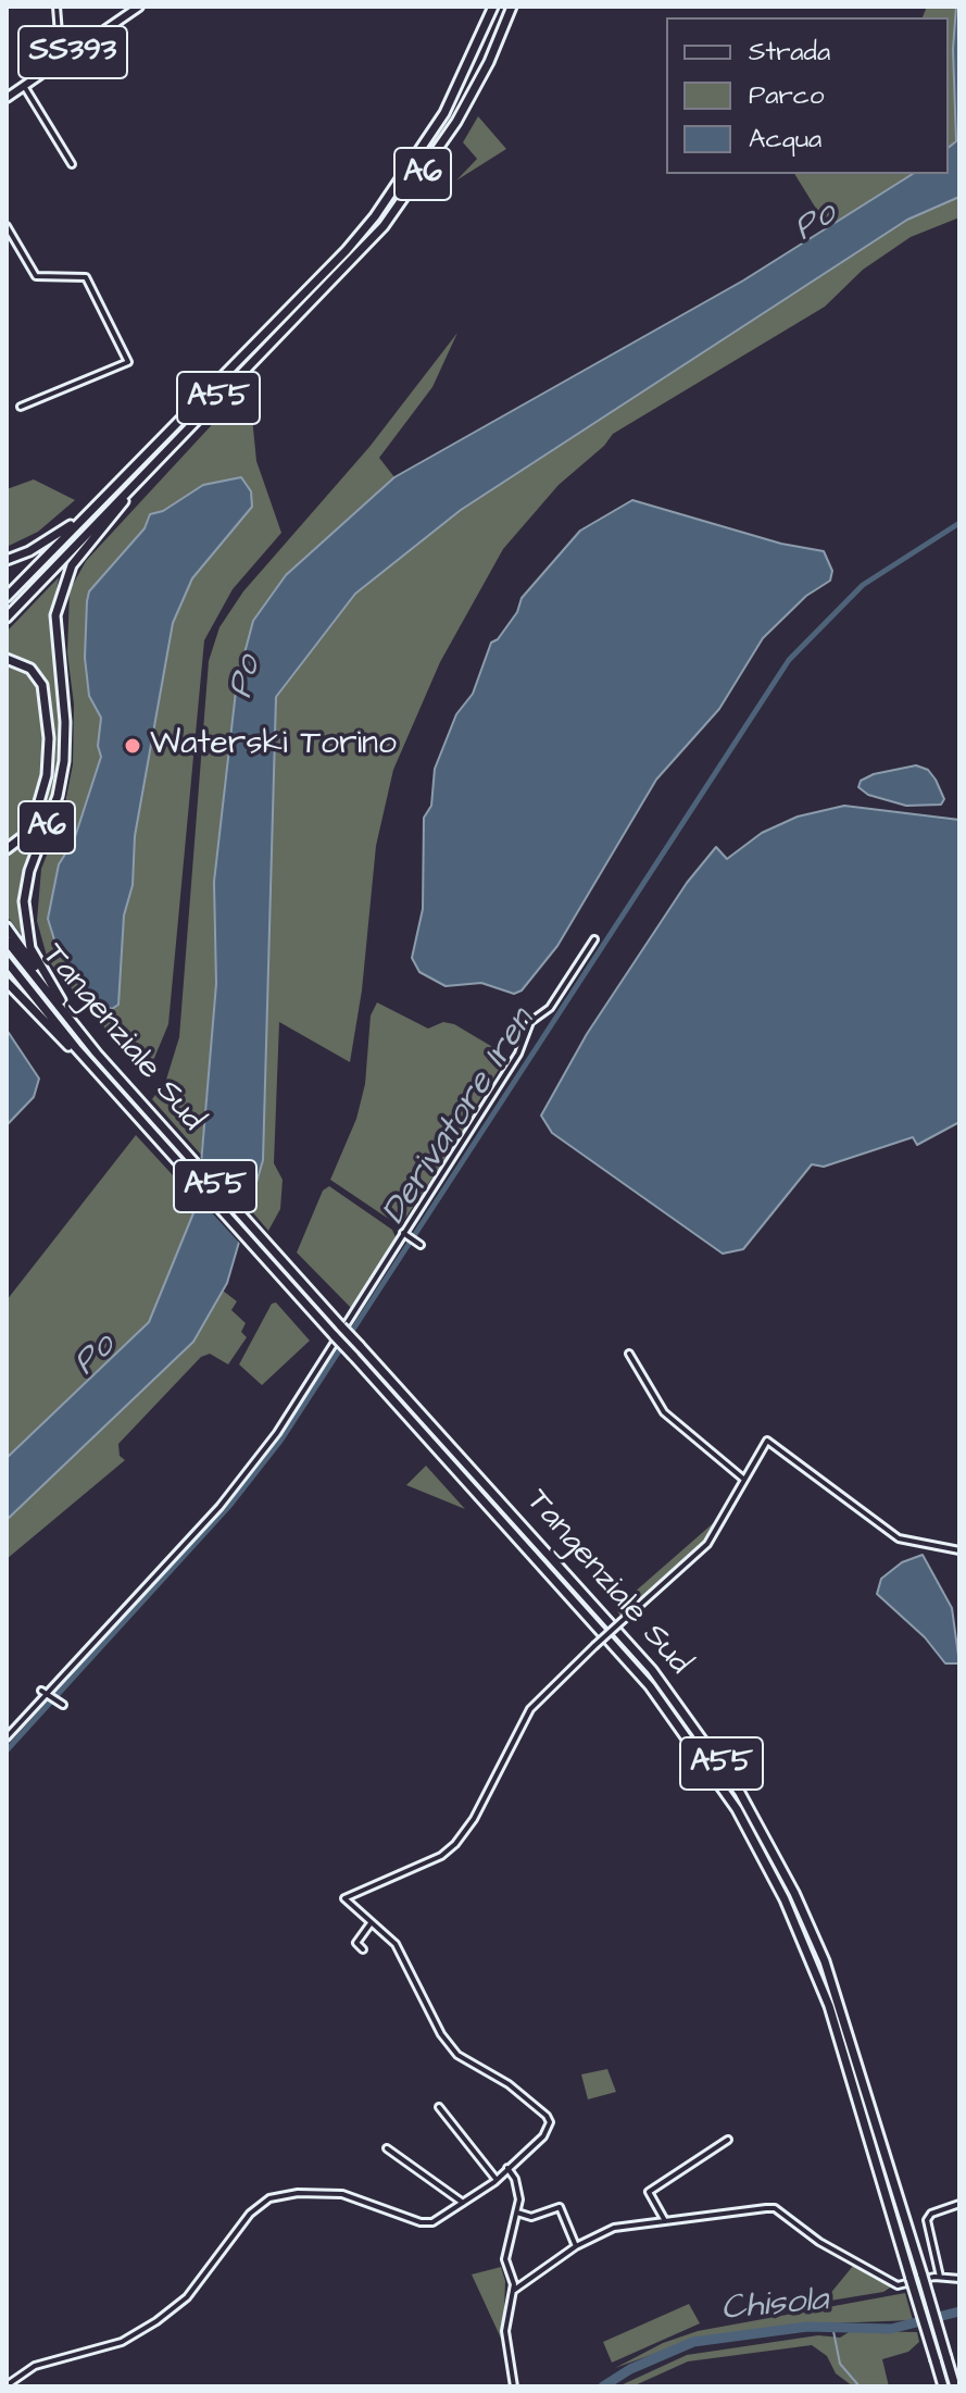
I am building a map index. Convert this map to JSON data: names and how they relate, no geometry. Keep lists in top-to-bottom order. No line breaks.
{"streets":{"highway":["A6","A55","Tangenziale Sud"],"main road":["SS393"]},"crossings":[["A6","A55"],["A6","Tangenziale Sud"]],"water":["Po","Derivatore Iren","Chisola"],"places":["Waterski Torino"],"legend":["Strada","Parco","Acqua"]}
